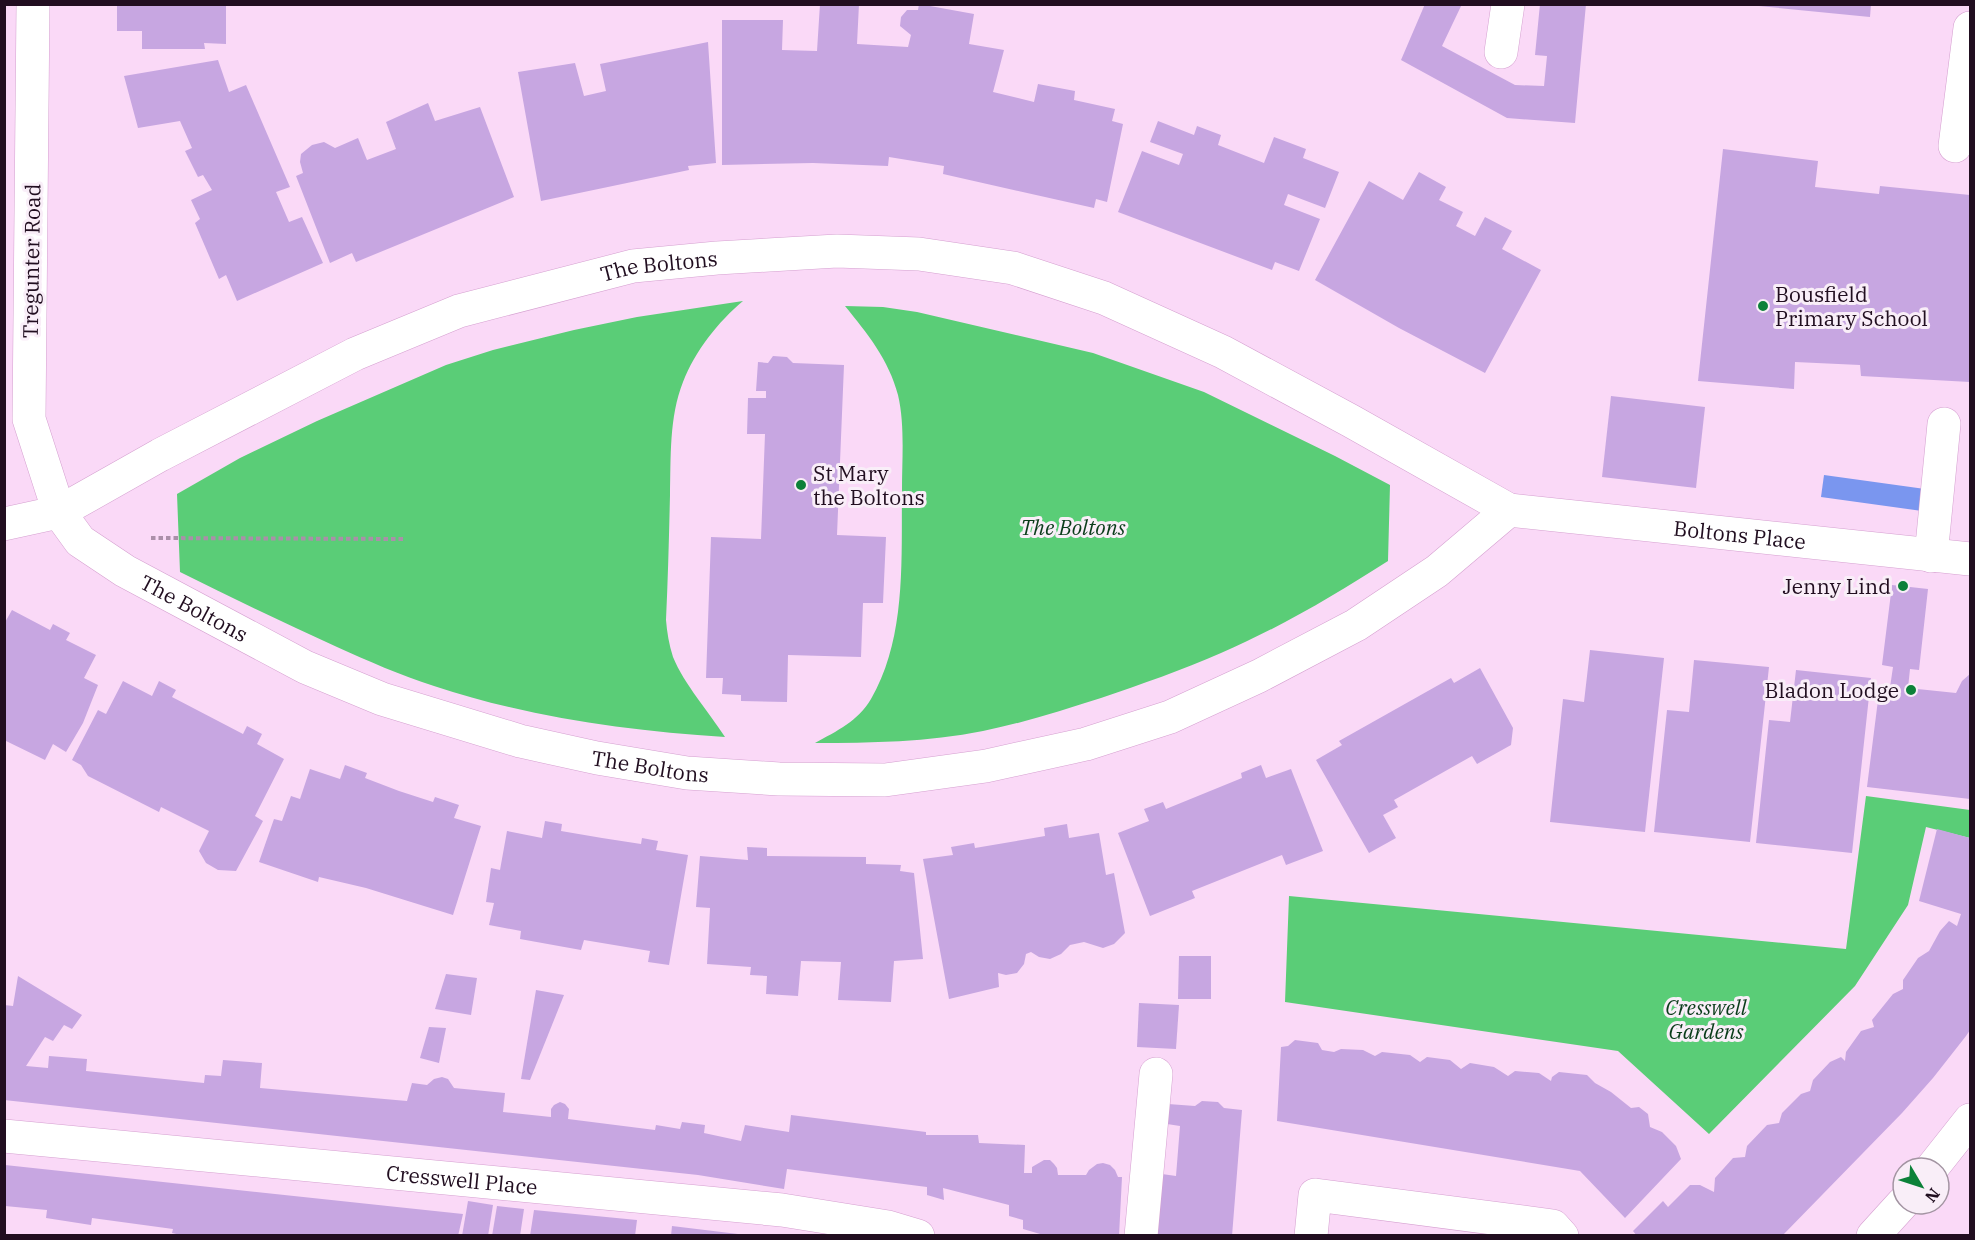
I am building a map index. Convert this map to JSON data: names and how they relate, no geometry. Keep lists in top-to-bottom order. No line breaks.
{"streets":{"street":["Tregunter Road","The Boltons","Boltons Place","Cresswell Place"]},"crossings":[["Tregunter Road","The Boltons"],["The Boltons","Boltons Place"]],"parks":["The Boltons","Cresswell Gardens"],"places":["Bousfield Primary School","St Mary the Boltons","Jenny Lind","Bladon Lodge"],"north":"bottom right"}
